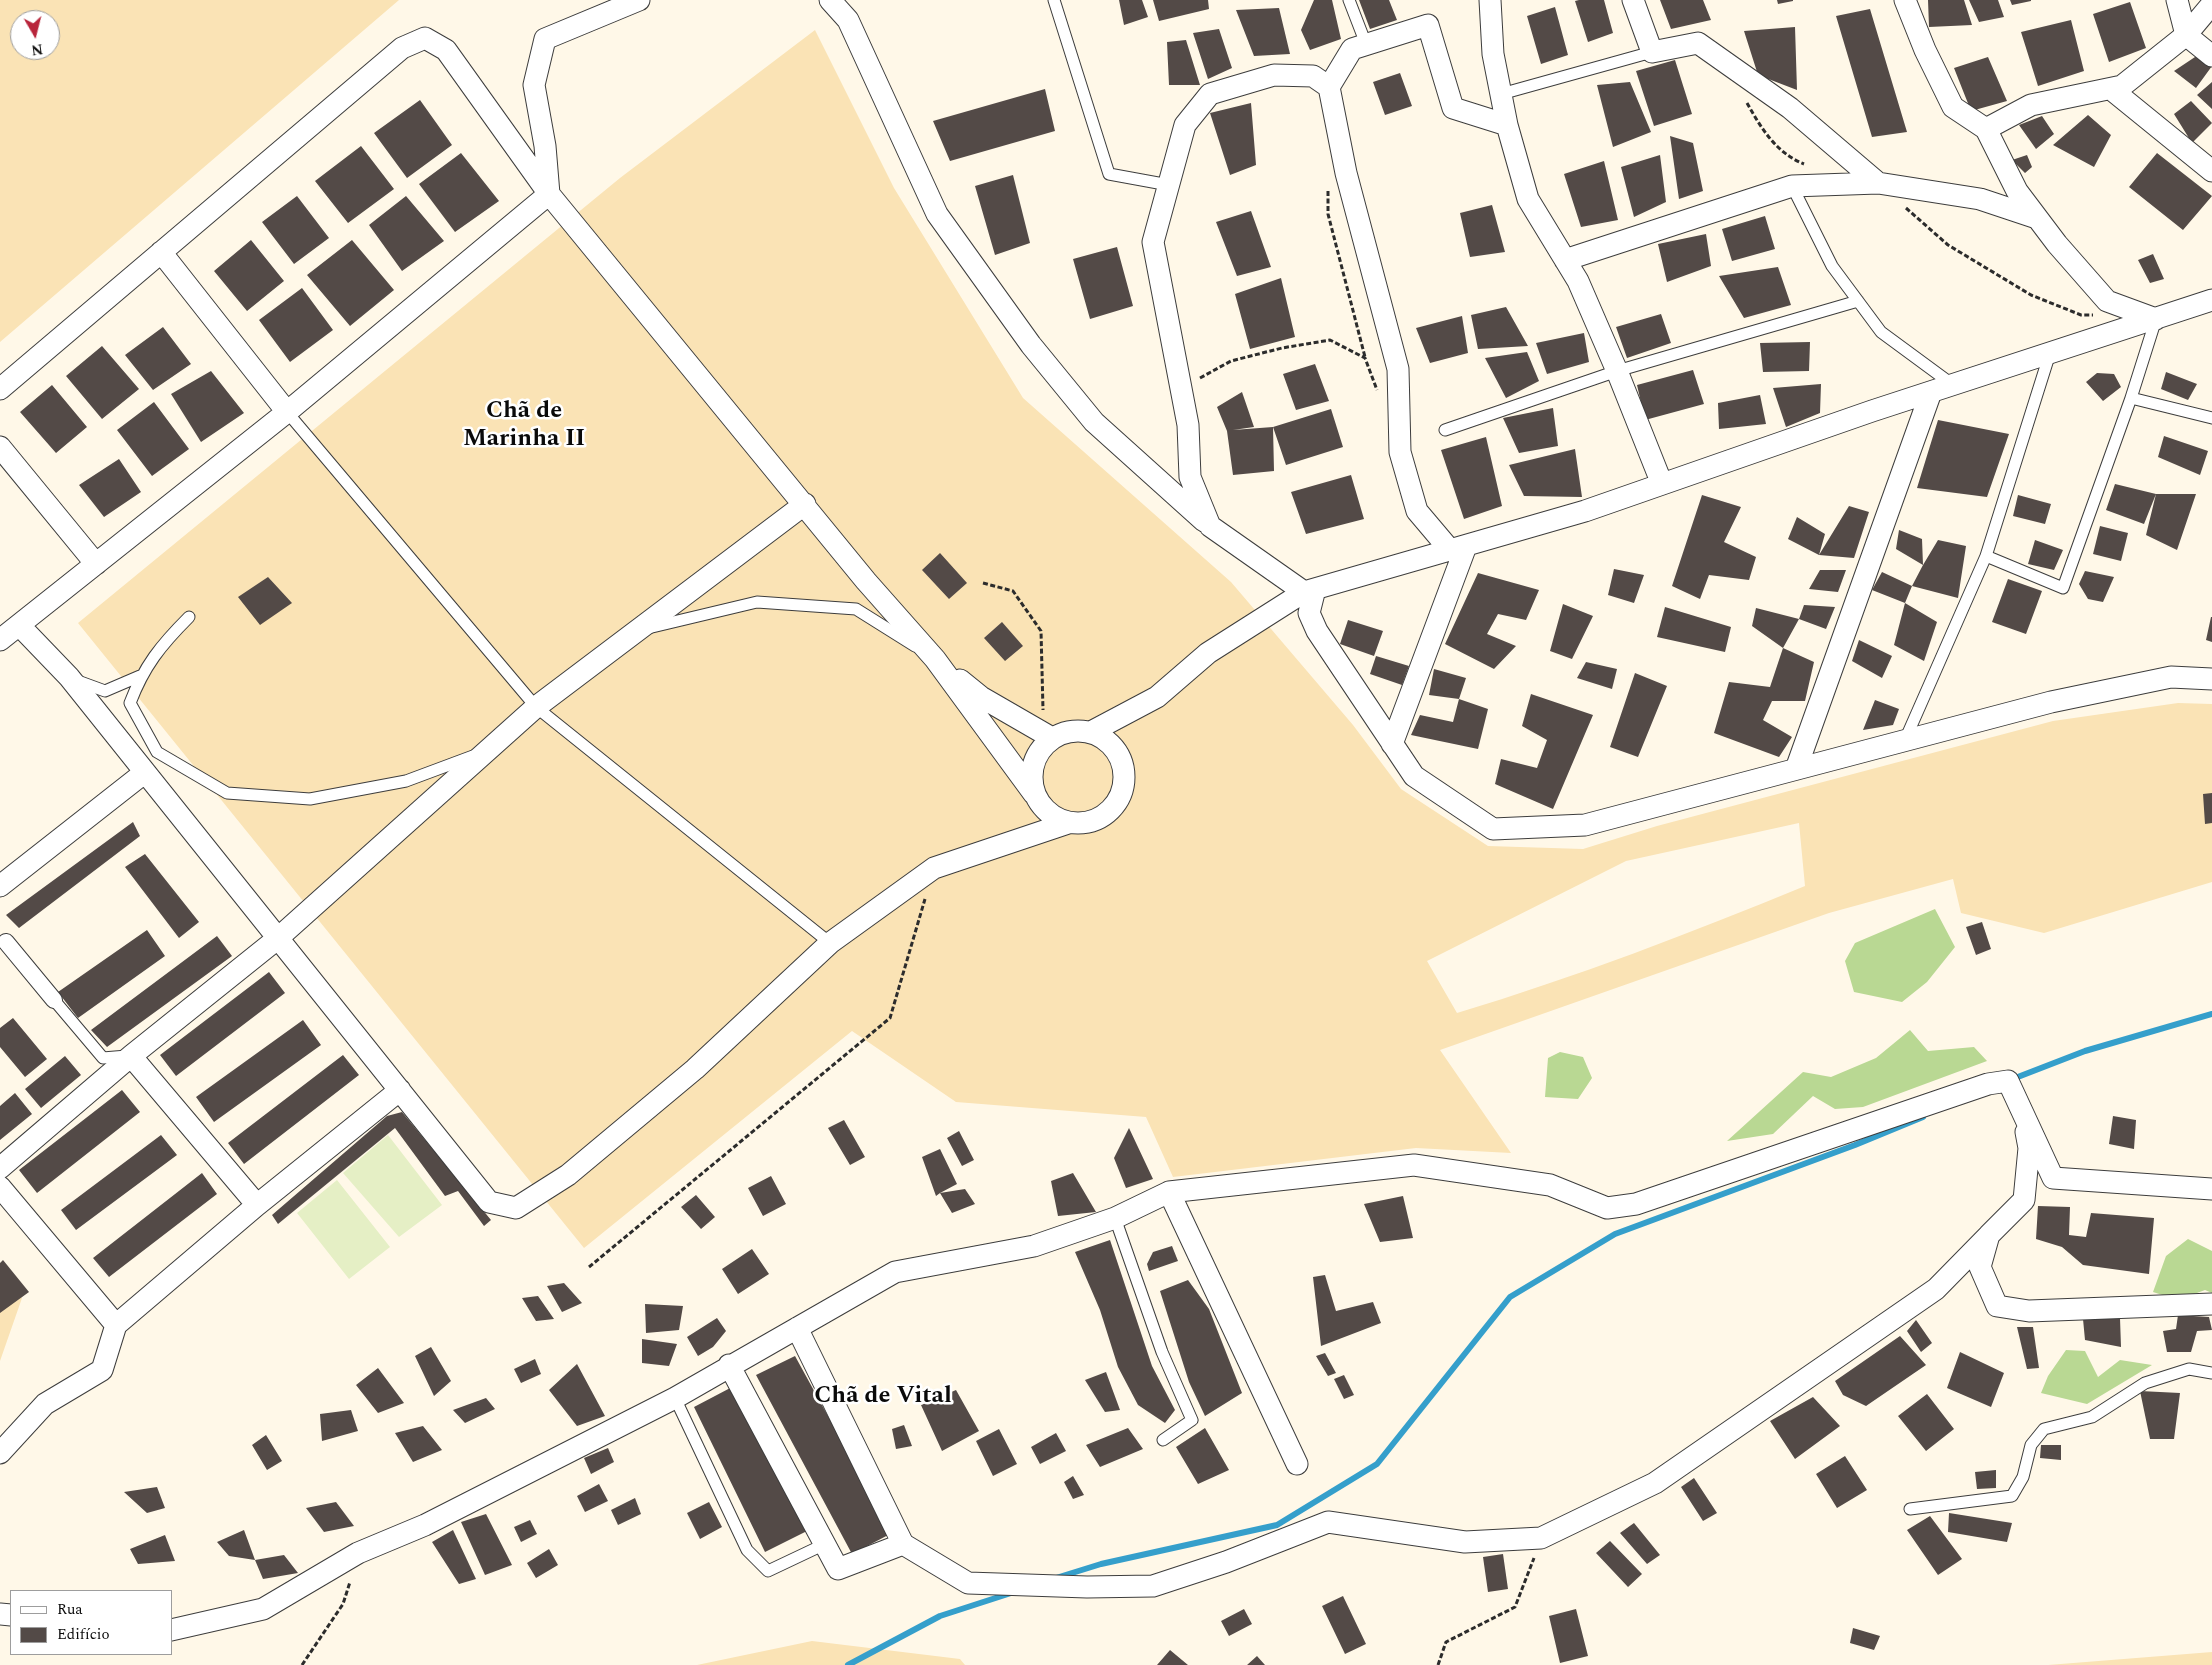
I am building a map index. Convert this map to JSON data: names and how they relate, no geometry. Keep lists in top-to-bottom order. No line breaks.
{"districts":["Chã de Marinha II","Chã de Vital"],"legend":["Rua","Edifício"],"north":"bottom"}
